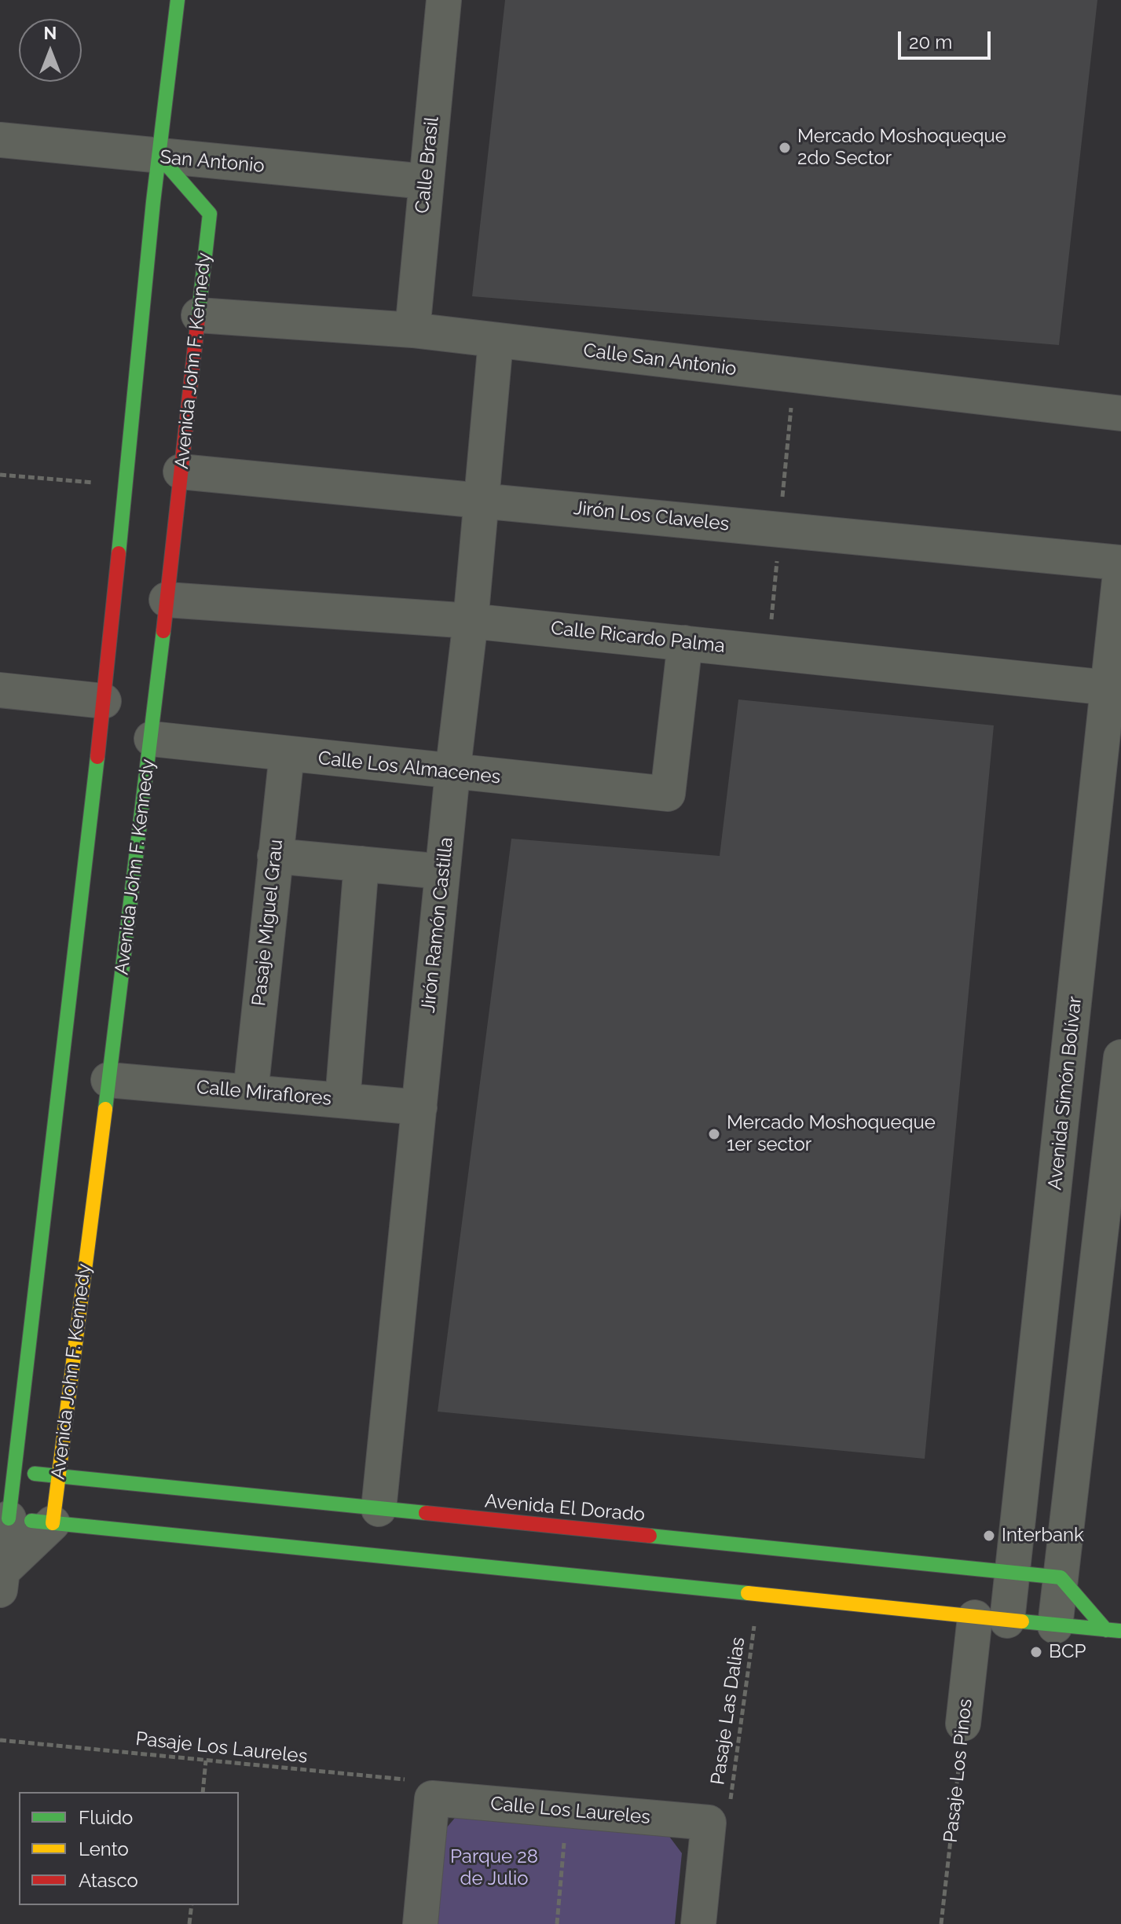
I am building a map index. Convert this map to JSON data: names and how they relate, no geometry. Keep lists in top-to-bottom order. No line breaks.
{"streets":{"street":["San Antonio","Calle Brasil","Calle San Antonio","Avenida John F. Kennedy","Jirón Los Claveles","Calle Ricardo Palma","Calle Los Almacenes","Pasaje Miguel Grau","Jirón Ramón Castilla","Calle Miraflores","Avenida Simón Bolívar","Avenida El Dorado","Pasaje Los Pinos","Calle Los Laureles"],"path":["Pasaje Las Dalias","Pasaje Los Laureles"]},"crossings":[["San Antonio","Calle Brasil"],["San Antonio","Avenida John F. Kennedy"],["Calle Brasil","Calle San Antonio"],["Calle San Antonio","Avenida John F. Kennedy"],["Calle San Antonio","Jirón Ramón Castilla"],["Avenida John F. Kennedy","Jirón Los Claveles"],["Avenida John F. Kennedy","Calle Ricardo Palma"],["Avenida John F. Kennedy","Calle Los Almacenes"],["Avenida John F. Kennedy","Calle Miraflores"],["Avenida John F. Kennedy","Avenida El Dorado"],["Jirón Los Claveles","Jirón Ramón Castilla"],["Jirón Los Claveles","Avenida Simón Bolívar"],["Calle Ricardo Palma","Calle Los Almacenes"],["Calle Ricardo Palma","Jirón Ramón Castilla"],["Calle Ricardo Palma","Avenida Simón Bolívar"],["Calle Los Almacenes","Pasaje Miguel Grau"],["Calle Los Almacenes","Jirón Ramón Castilla"],["Pasaje Miguel Grau","Calle Miraflores"],["Jirón Ramón Castilla","Calle Miraflores"],["Jirón Ramón Castilla","Avenida El Dorado"],["Avenida Simón Bolívar","Avenida El Dorado"],["Avenida Simón Bolívar","Pasaje Los Pinos"],["Pasaje Las Dalias","Calle Los Laureles"],["Pasaje Los Laureles","Calle Los Laureles"]],"parks":["Parque 28 de Julio"],"places":["Mercado Moshoqueque 2do Sector","Mercado Moshoqueque 1er sector","Interbank","BCP"],"legend":["Fluido","Lento","Atasco"],"scale_bar":"20 m","north":"top"}
